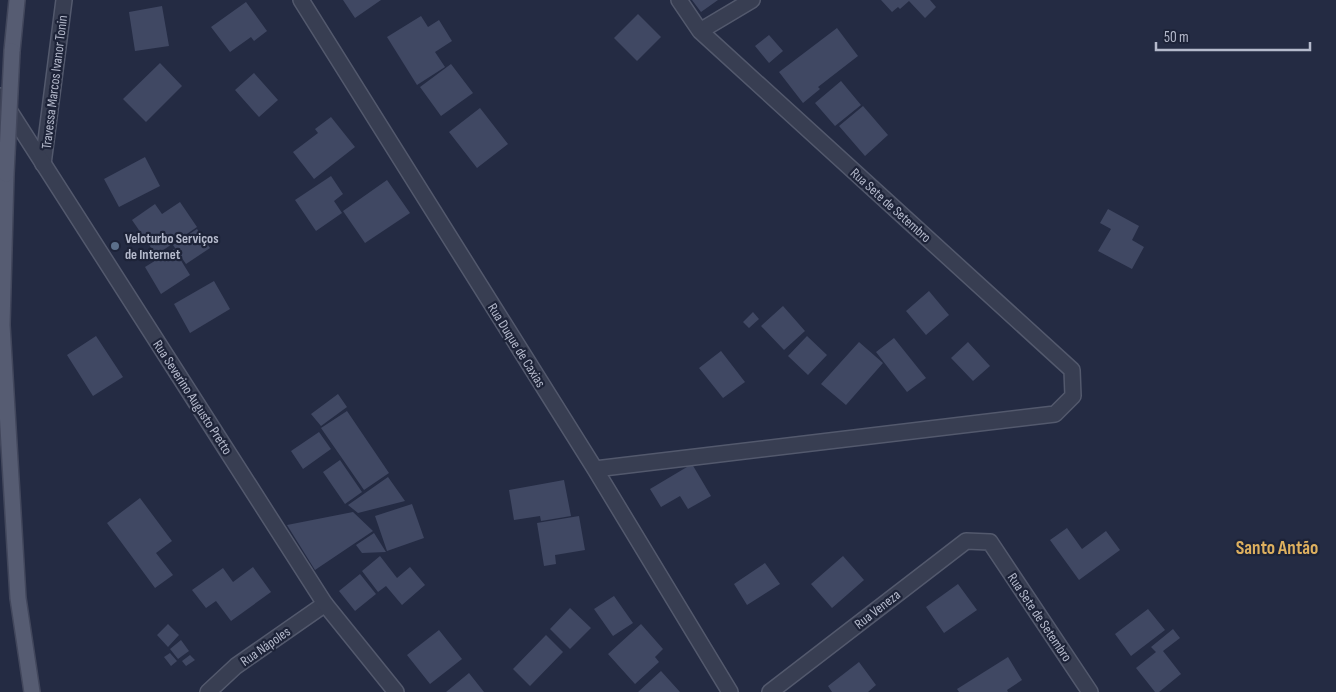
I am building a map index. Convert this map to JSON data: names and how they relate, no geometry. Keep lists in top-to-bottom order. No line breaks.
{"streets":{"street":["Travessa Marcos Ivanor Tonin","Rua Sete de Setembro","Rua Duque de Caxias","Rua Severino Augusto Pretto","Rua Veneza","Rua Nápoles"]},"crossings":[["Travessa Marcos Ivanor Tonin","Rua Severino Augusto Pretto"],["Rua Sete de Setembro","Rua Duque de Caxias"],["Rua Sete de Setembro","Rua Veneza"],["Rua Severino Augusto Pretto","Rua Nápoles"]],"districts":["Santo Antão"],"places":["Veloturbo Serviços de Internet"],"scale_bar":"50 m"}
